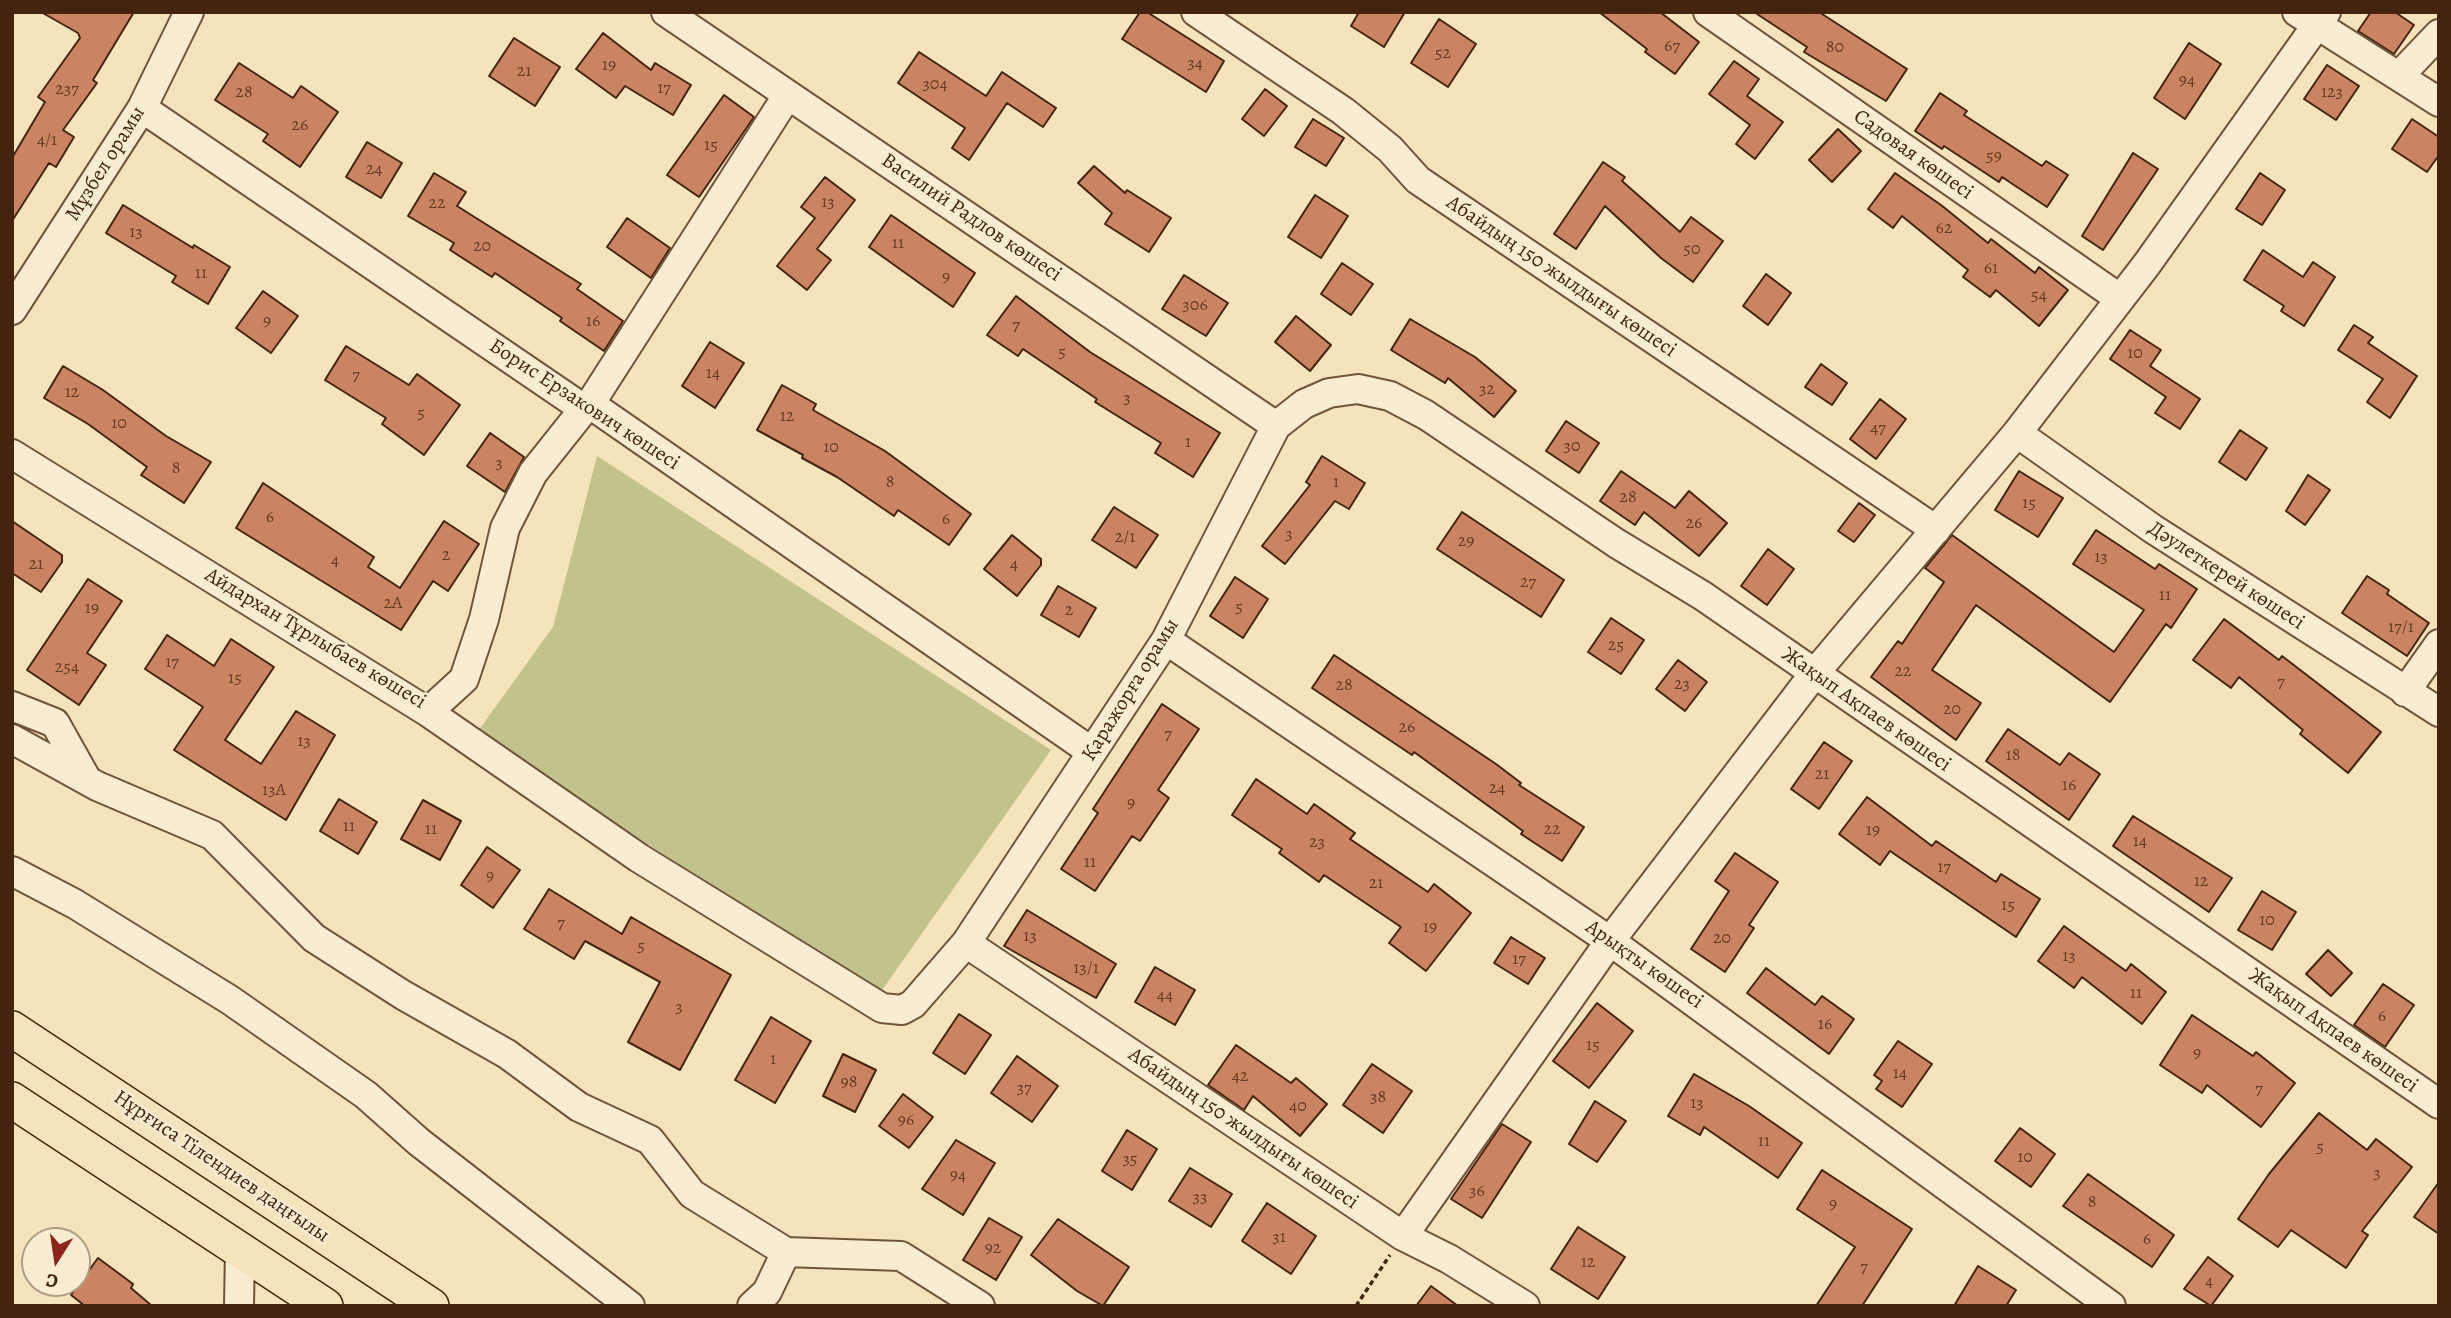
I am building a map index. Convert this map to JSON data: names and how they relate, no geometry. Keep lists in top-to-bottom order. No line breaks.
{"streets":{"main road":["Нұрғиса Тілендиев даңғылы"],"street":["Садовая көшесі","Мұзбел орамы","Василий Радлов көшесі","Абайдың 150 жылдығы көшесі","Борис Ерзакович көшесі","Дәулеткерей көшесі","Айдархан Тұрлыбаев көшесі","Қаражорға орамы","Жақып Ақпаев көшесі","Арықты көшесі"]},"crossings":[["Мұзбел орамы","Борис Ерзакович көшесі"],["Василий Радлов көшесі","Айдархан Тұрлыбаев көшесі"],["Василий Радлов көшесі","Қаражорға орамы"],["Василий Радлов көшесі","Жақып Ақпаев көшесі"],["Абайдың 150 жылдығы көшесі","Қаражорға орамы"],["Борис Ерзакович көшесі","Айдархан Тұрлыбаев көшесі"],["Борис Ерзакович көшесі","Қаражорға орамы"],["Айдархан Тұрлыбаев көшесі","Қаражорға орамы"],["Қаражорға орамы","Жақып Ақпаев көшесі"],["Қаражорға орамы","Арықты көшесі"]],"house_numbers":["67","80","52","34","19","21","94","304","17","237","28","123","26","4/1","15","59","24","13","22","62","13","11","20","50","61","11","9","54","306","9","16","7","5","10","14","7","32","12","3","5","12","10","47","1","30","10","3","8","8","1","28","15","6","6","26","3","2/1","29","2","13","4","21","4","27","11","2А","5","19","2","17/1","25","17","254","22","15","7","23","28","20","26","7","13","18","21","16","24","13А","9","11","11","22","19","14","23","11","17","9","12","21","15","10","7","19","13","20","5","13","17","13/1","11","44","3","6","16","15","9","1","14","42","98","37","7","38","13","40","96","11","5","10","35","3","94","36","33","8","9","31","6","92","12","7","4"],"north":"bottom"}
